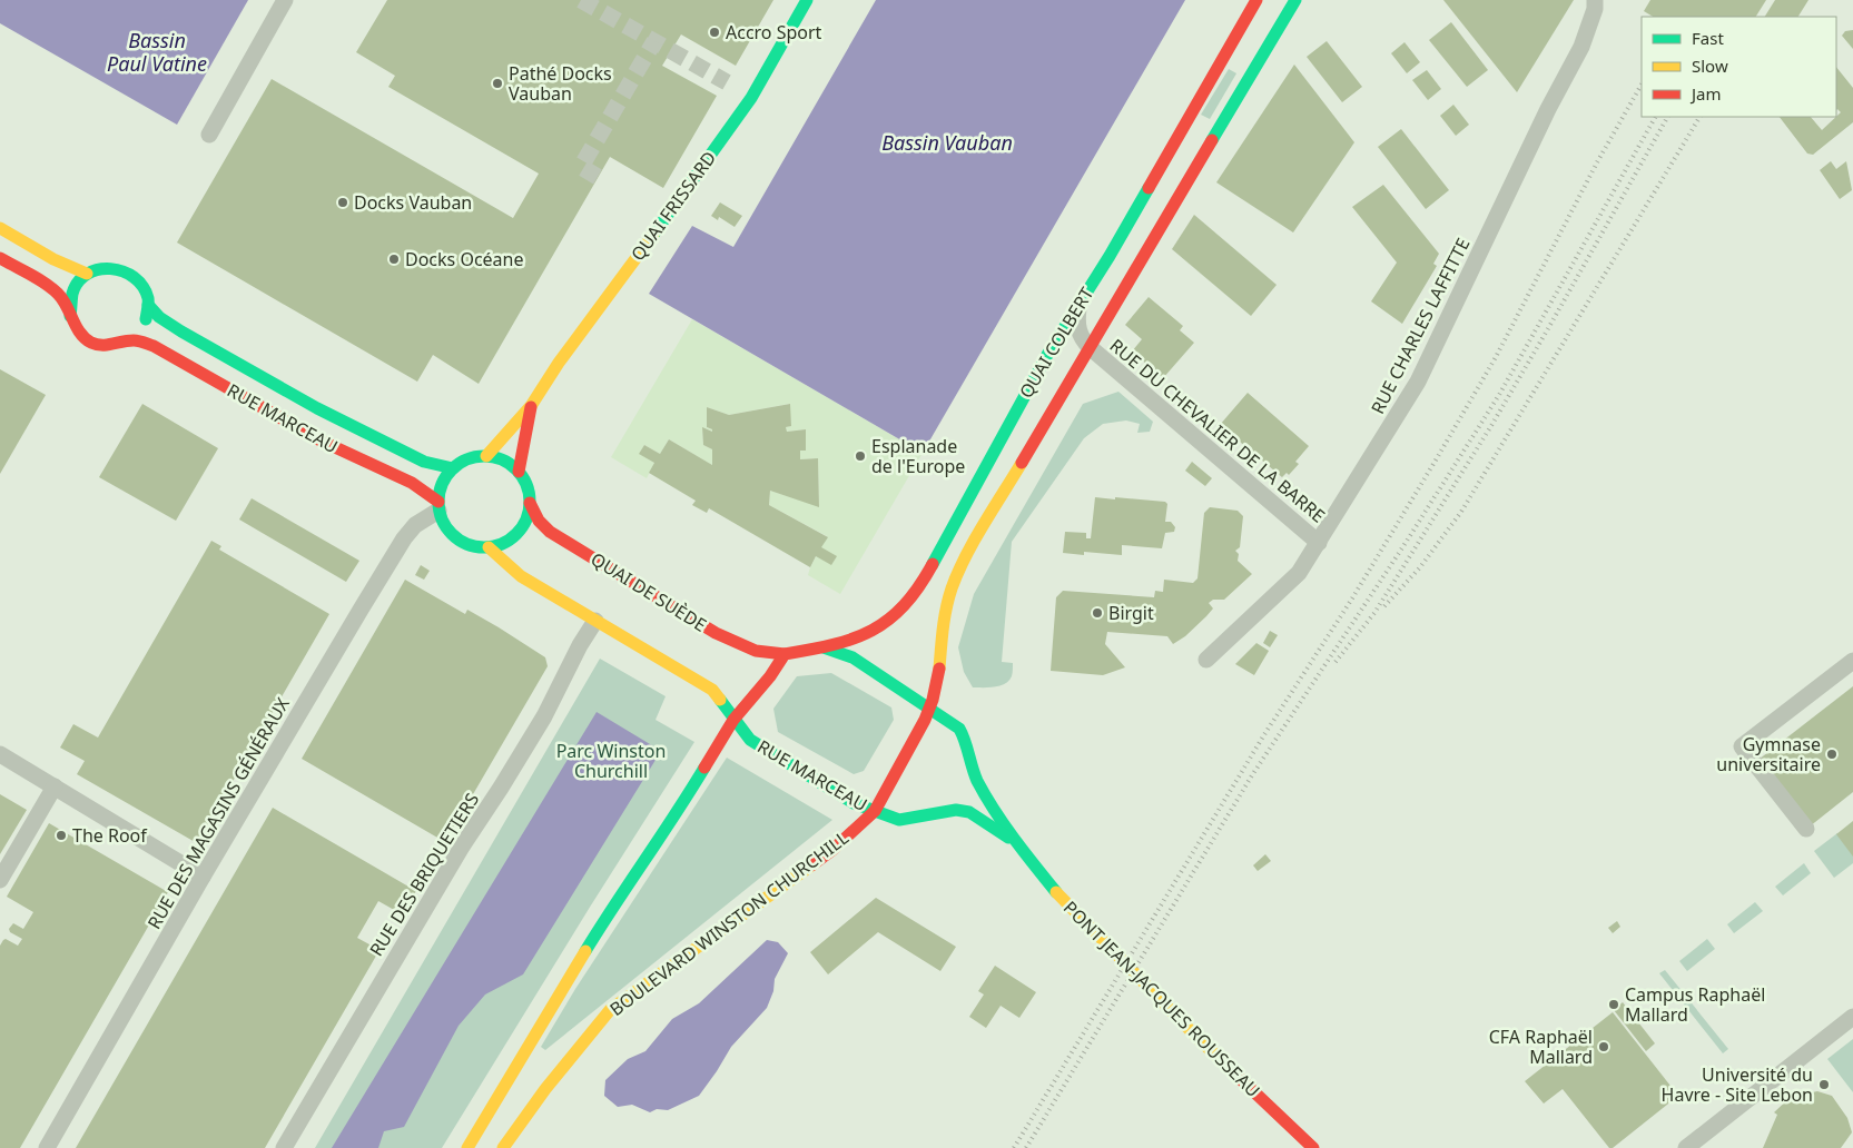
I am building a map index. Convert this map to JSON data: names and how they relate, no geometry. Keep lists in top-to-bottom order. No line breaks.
{"streets":{"main road":["QUAI FRISSARD","QUAI COLBERT","RUE MARCEAU","QUAI DE SUÈDE","BOULEVARD WINSTON CHURCHILL","PONT JEAN-JACQUES ROUSSEAU"],"street":["RUE CHARLES LAFFITTE","RUE DU CHEVALIER DE LA BARRE","RUE DES MAGASINS GÉNÉRAUX","RUE DES BRIQUETIERS"]},"crossings":[["QUAI FRISSARD","RUE MARCEAU"],["QUAI FRISSARD","QUAI DE SUÈDE"],["QUAI FRISSARD","RUE DES MAGASINS GÉNÉRAUX"],["RUE CHARLES LAFFITTE","RUE DU CHEVALIER DE LA BARRE"],["QUAI COLBERT","RUE DU CHEVALIER DE LA BARRE"],["QUAI COLBERT","BOULEVARD WINSTON CHURCHILL"],["RUE MARCEAU","QUAI DE SUÈDE"],["RUE MARCEAU","RUE DES MAGASINS GÉNÉRAUX"],["RUE MARCEAU","BOULEVARD WINSTON CHURCHILL"],["RUE MARCEAU","PONT JEAN-JACQUES ROUSSEAU"],["QUAI DE SUÈDE","RUE DES MAGASINS GÉNÉRAUX"],["BOULEVARD WINSTON CHURCHILL","PONT JEAN-JACQUES ROUSSEAU"]],"water":["Bassin Paul Vatine","Bassin Vauban"],"parks":["Parc Winston Churchill"],"places":["Accro Sport","Pathé Docks Vauban","Docks Vauban","Docks Océane","Esplanade de l'Europe","Birgit","Gymnase universitaire","The Roof","Campus Raphaël Mallard","CFA Raphaël Mallard","Université du Havre - Site Lebon"],"legend":["Fast","Slow","Jam"]}
